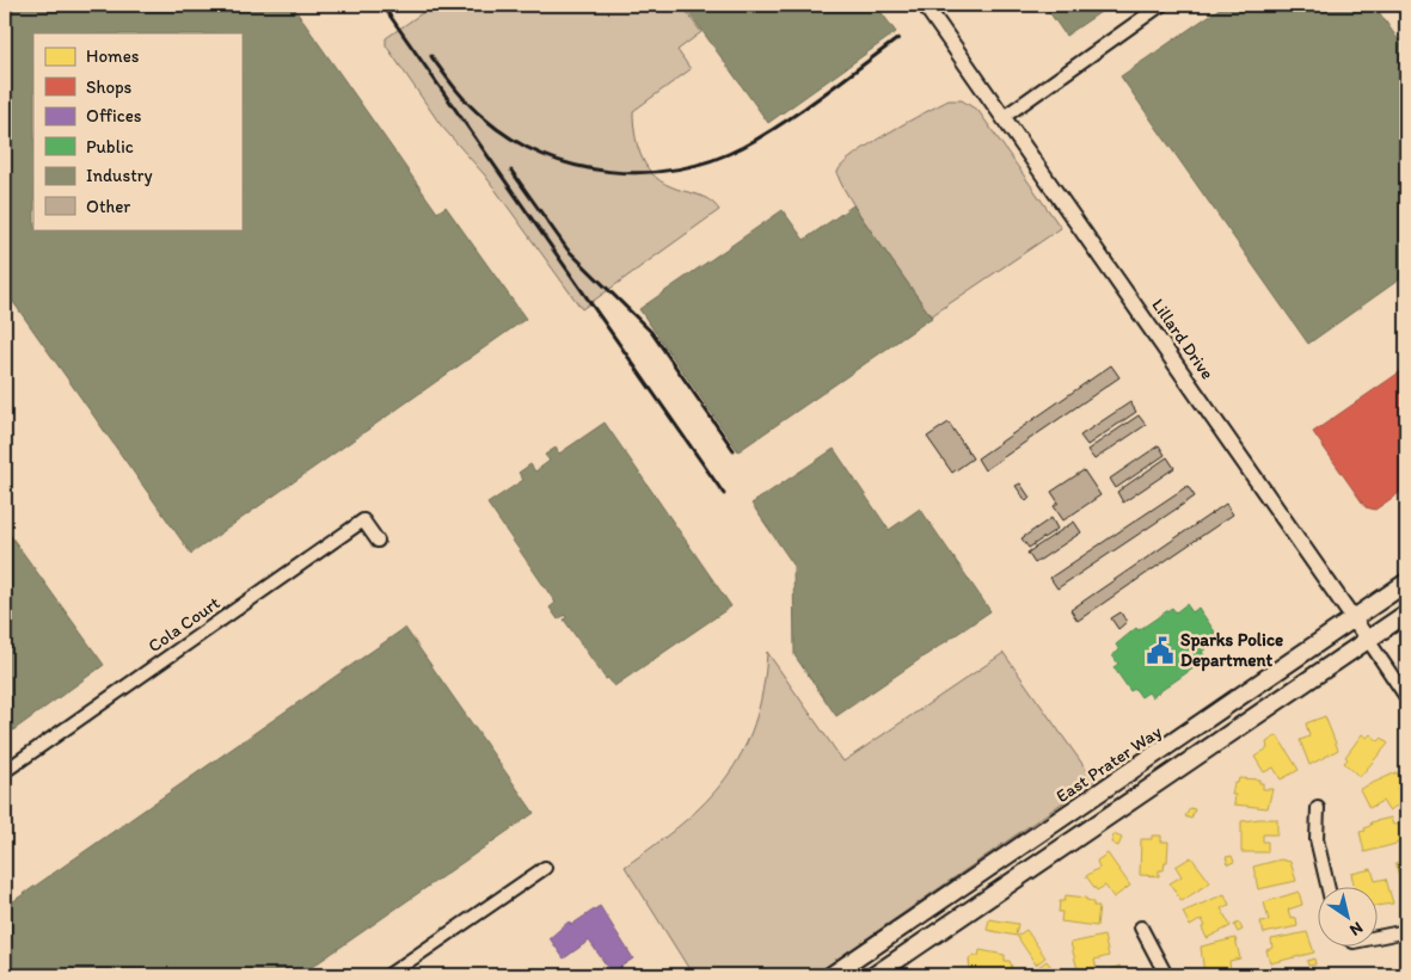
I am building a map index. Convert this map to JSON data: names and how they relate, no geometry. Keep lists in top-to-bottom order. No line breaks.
{"streets":{"main road":["East Prater Way"],"street":["Lillard Drive","Cola Court"]},"crossings":[["Lillard Drive","East Prater Way"]],"places":{"public building":["Sparks Police Department"]},"legend":["Homes","Shops","Offices","Public","Industry","Other"],"north":"bottom right"}
